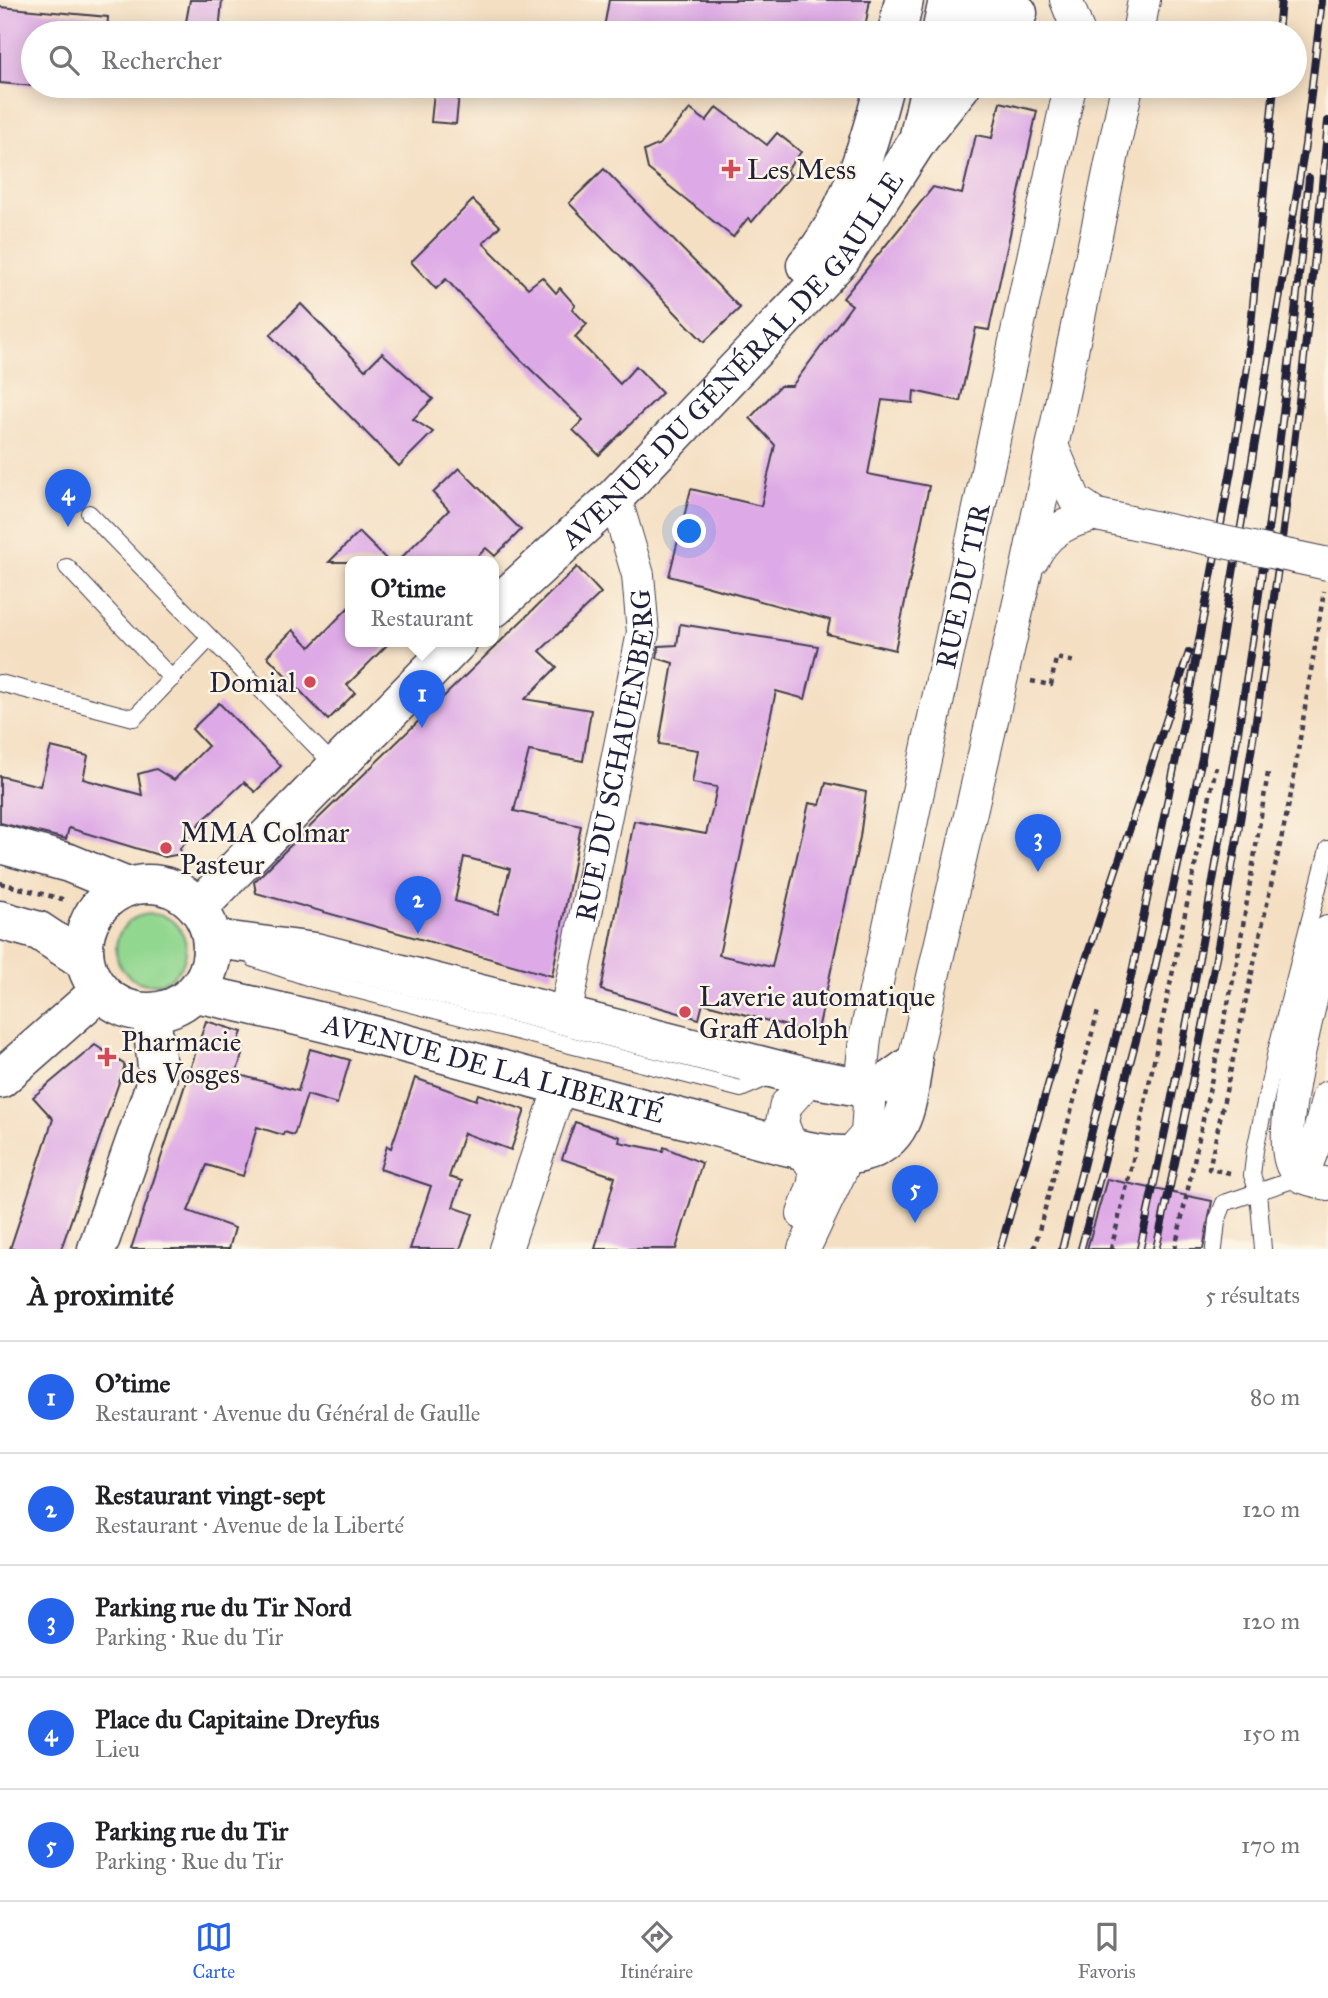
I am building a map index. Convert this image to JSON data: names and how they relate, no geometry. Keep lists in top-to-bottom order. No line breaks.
{"streets":{"main road":["AVENUE DU GÉNÉRAL DE GAULLE","RUE DU TIR","AVENUE DE LA LIBERTÉ"],"street":["RUE DU SCHAUENBERG"]},"crossings":[["AVENUE DU GÉNÉRAL DE GAULLE","RUE DU SCHAUENBERG"],["RUE DU TIR","AVENUE DE LA LIBERTÉ"]],"places":{"health":["Les Mess","Pharmacie des Vosges"],"other":["Domial","MMA Colmar Pasteur","Laverie automatique Graff Adolph"]},"page":{"search":"Rechercher","pins":["4","1","3","2","5"],"popup":["O'time","Restaurant"],"heading":["À proximité","5 résultats"],"list":[{"mark":"1","name":"O'time","note":"Restaurant · Avenue du Général de Gaulle","value":"80 m"},{"mark":"2","name":"Restaurant vingt-sept","note":"Restaurant · Avenue de la Liberté","value":"120 m"},{"mark":"3","name":"Parking rue du Tir Nord","note":"Parking · Rue du Tir","value":"120 m"},{"mark":"4","name":"Place du Capitaine Dreyfus","note":"Lieu","value":"150 m"},{"mark":"5","name":"Parking rue du Tir","note":"Parking · Rue du Tir","value":"170 m"}],"nav":["Carte","Itinéraire","Favoris"]}}
